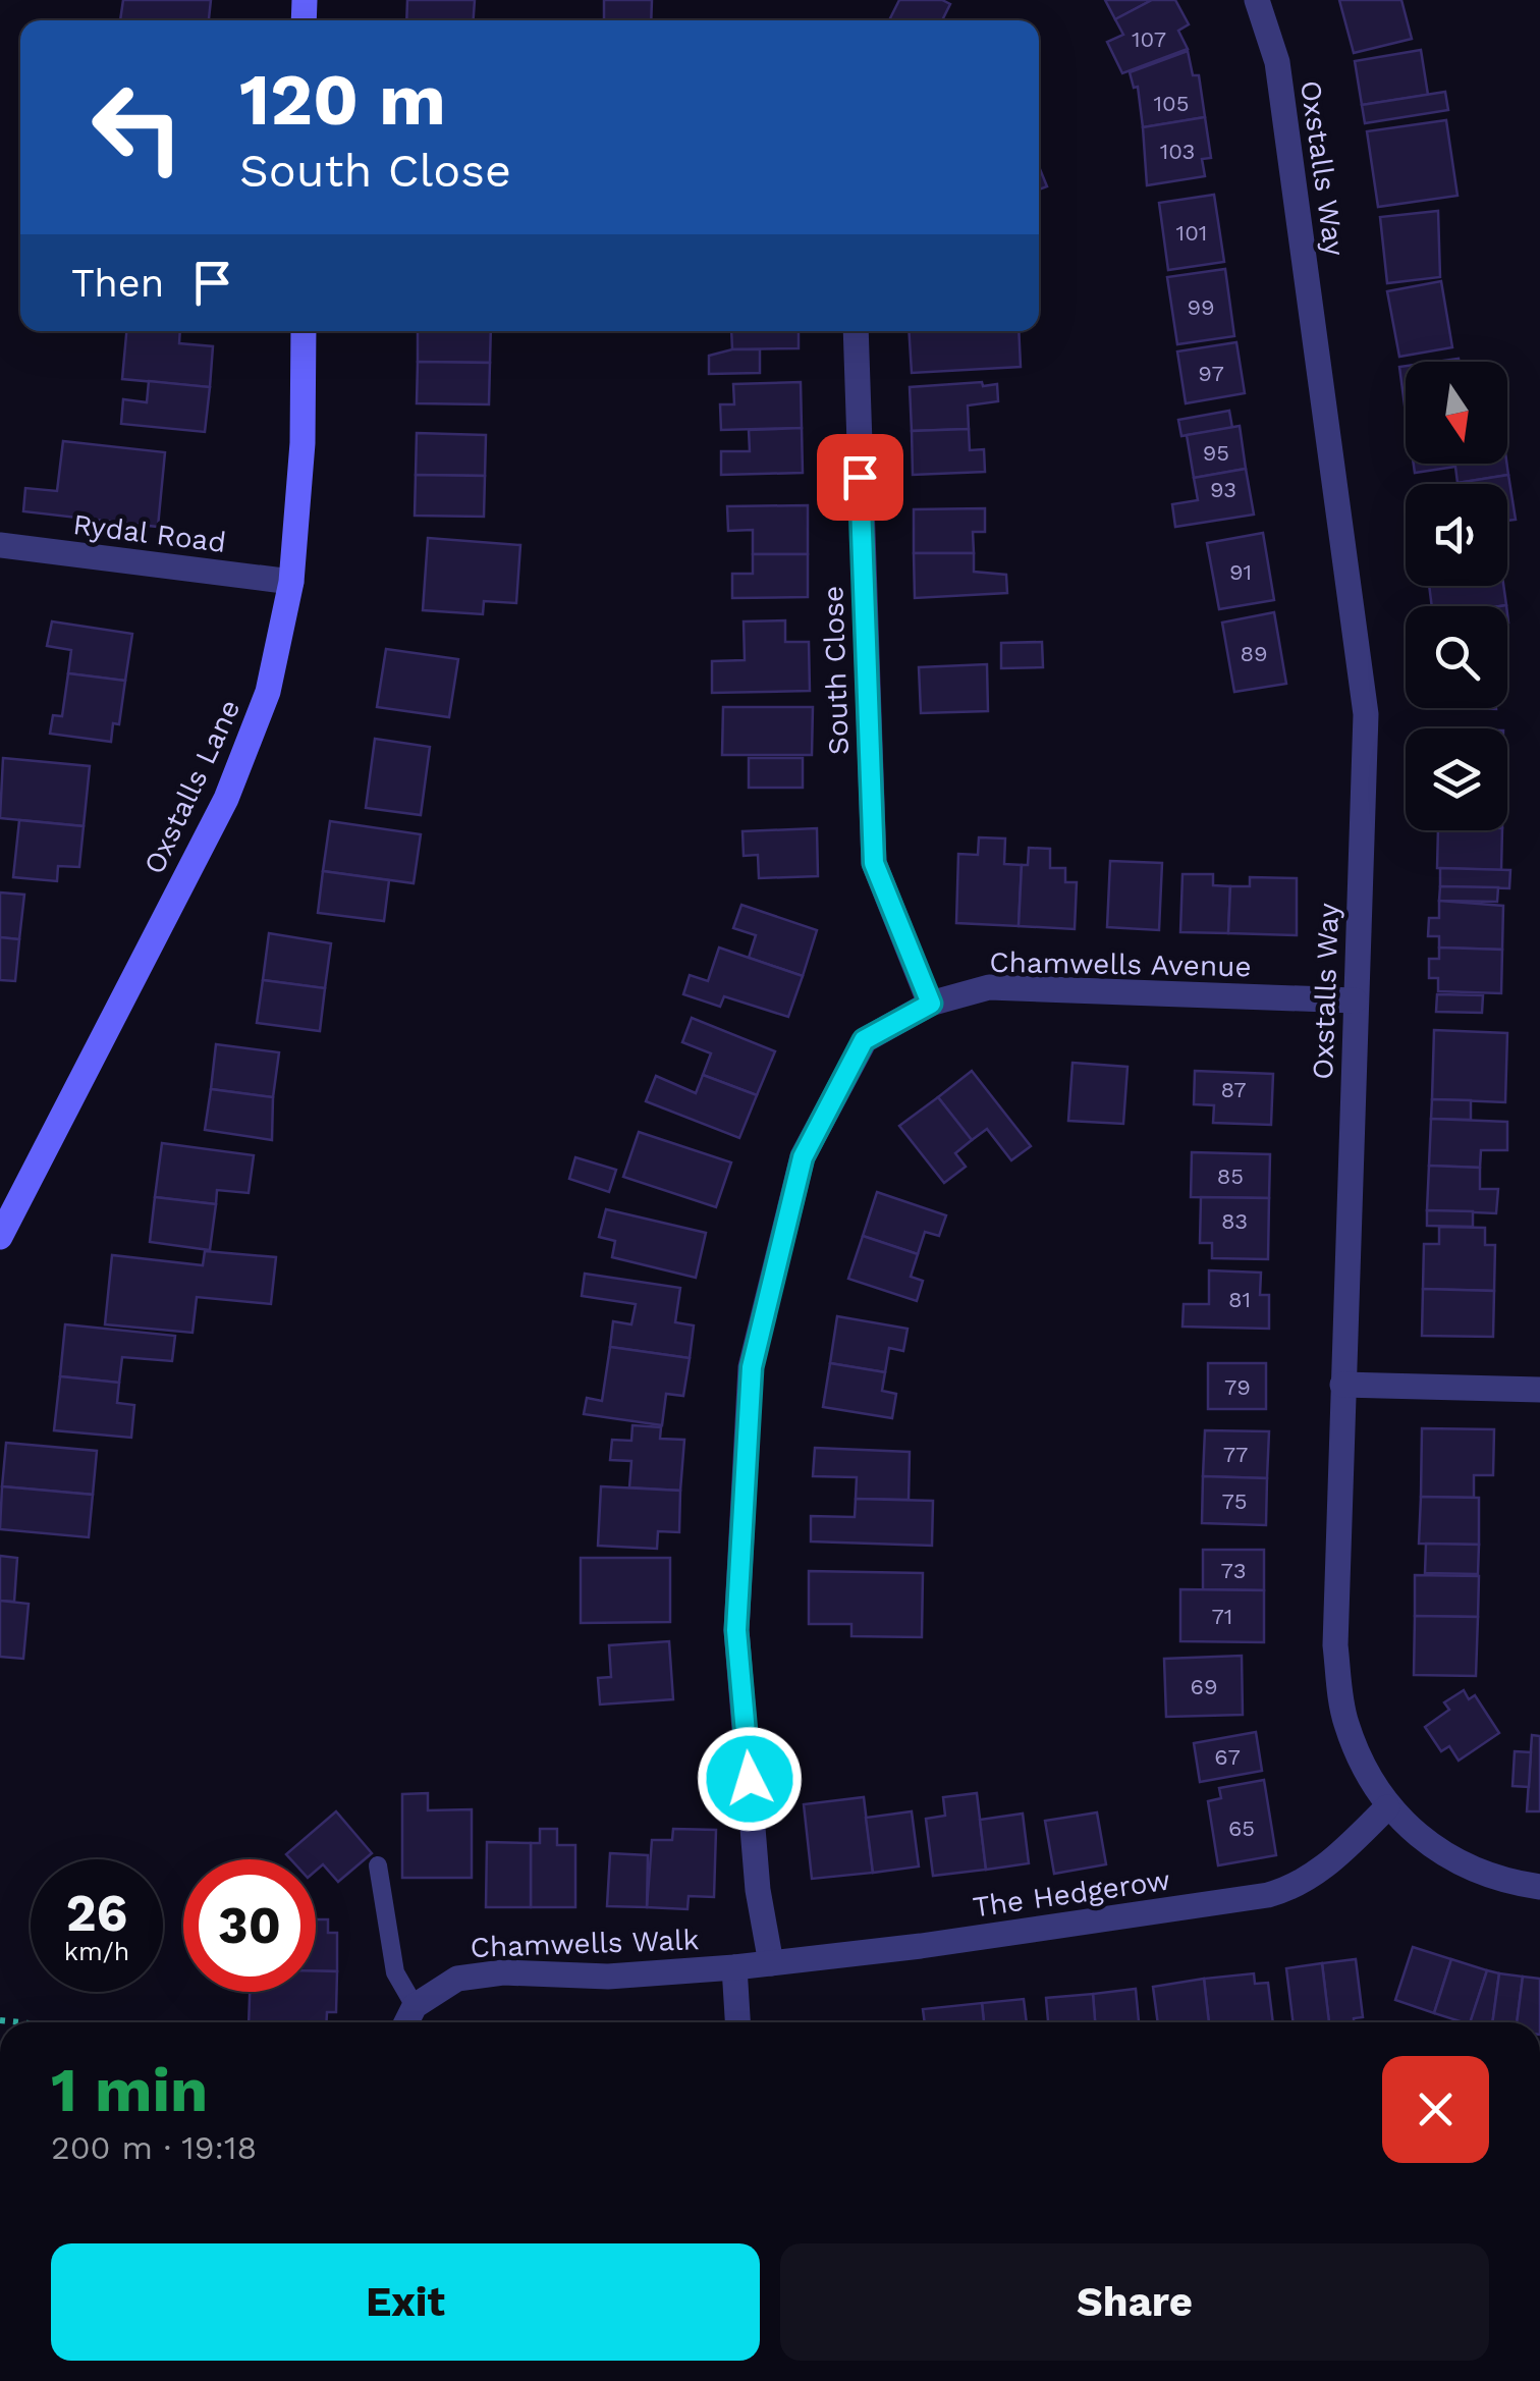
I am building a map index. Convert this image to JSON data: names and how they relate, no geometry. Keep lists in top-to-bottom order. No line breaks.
{"streets":{"street":["Oxstalls Way","Rydal Road","South Close","Oxstalls Lane","Chamwells Avenue","The Hedgerow","Chamwells Walk"]},"crossings":[["Oxstalls Way","Chamwells Avenue"],["Oxstalls Way","The Hedgerow"],["Rydal Road","Oxstalls Lane"],["South Close","Chamwells Avenue"],["Chamwells Avenue","The Hedgerow"],["The Hedgerow","Chamwells Walk"]],"house_numbers":["107","105","103","101","99","97","95","93","91","89","87","85","83","81","79","77","75","73","71","69","67","65"],"north":"bottom","page":{"turn":["120 m","South Close"],"then":"Then","speed":"26 km/h","limit":"30","heading":["1 min","200 m · 19:18"],"buttons":["Exit","Share"]}}
